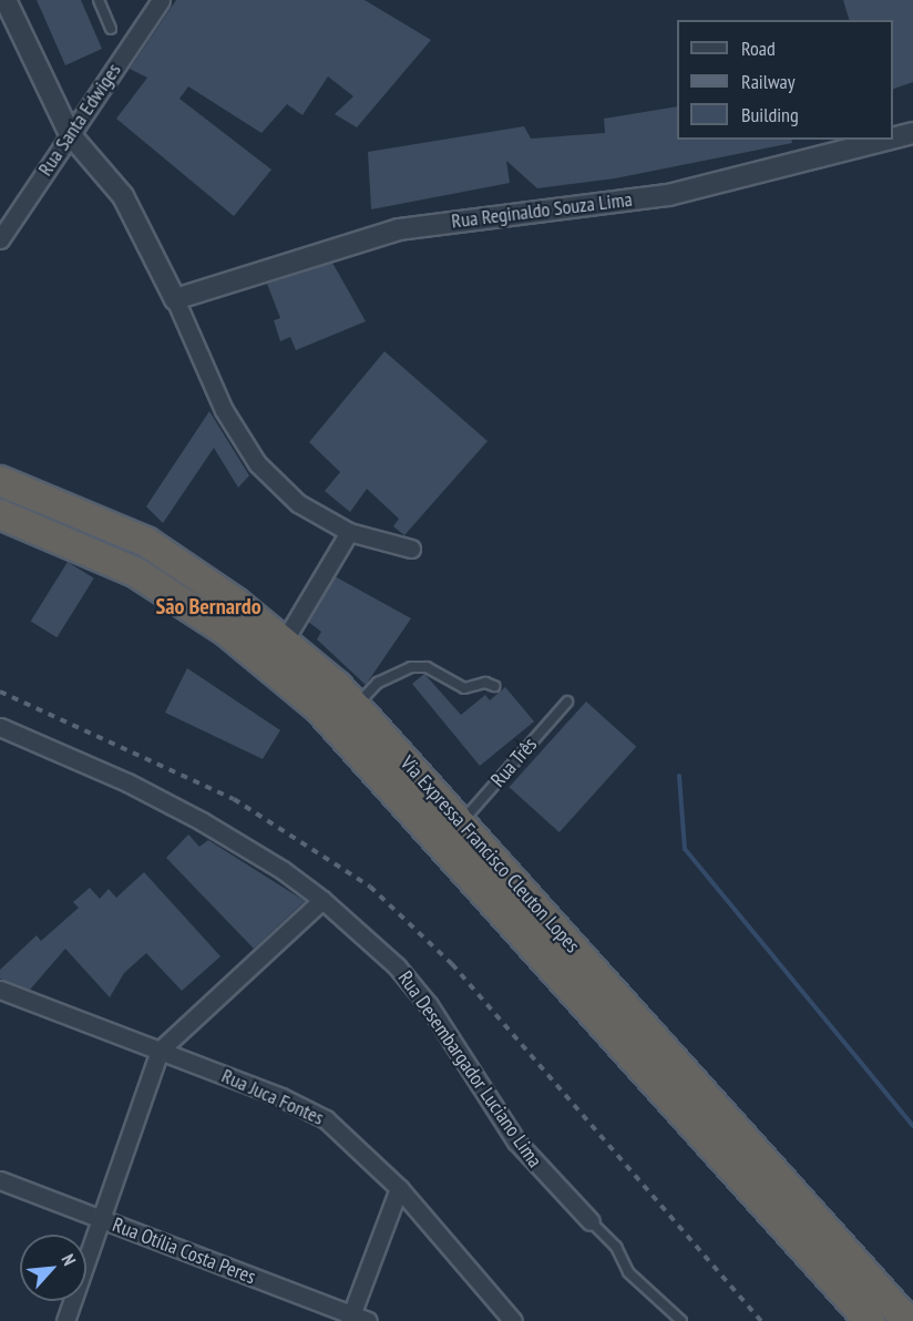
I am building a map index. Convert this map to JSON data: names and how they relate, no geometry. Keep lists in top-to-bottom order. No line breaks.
{"streets":{"highway":["Via Expressa Francisco Cleuton Lopes"],"street":["Rua Santa Edwiges","Rua Reginaldo Souza Lima","Rua Desembargador Luciano Lima","Rua Juca Fontes","Rua Otília Costa Peres"],"lane":["Rua Três"]},"crossings":[["Rua Três","Via Expressa Francisco Cleuton Lopes"]],"districts":["São Bernardo"],"legend":["Road","Railway","Building"],"north":"top right"}
